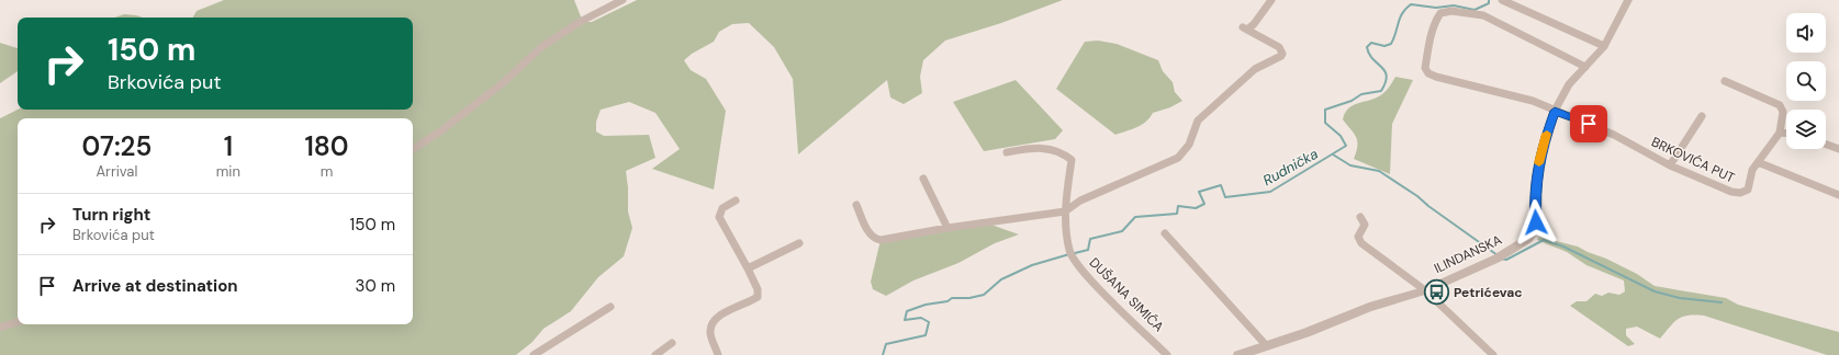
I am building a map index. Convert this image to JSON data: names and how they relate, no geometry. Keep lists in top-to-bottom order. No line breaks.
{"streets":{"street":["BRKOVIĆA PUT","ILINDANSKA","DUŠANA SIMIĆA"]},"crossings":[["BRKOVIĆA PUT","ILINDANSKA"]],"water":["Rudnička"],"places":{"bus stop":["Petrićevac"]},"page":{"turn":["150 m","Brkovića put"],"eta":["07:25","Arrival","1","min","180","m"],"list":[{"name":"Turn right","note":"Brkovića put","value":"150 m"},{"name":"Arrive at destination","value":"30 m"}]}}
